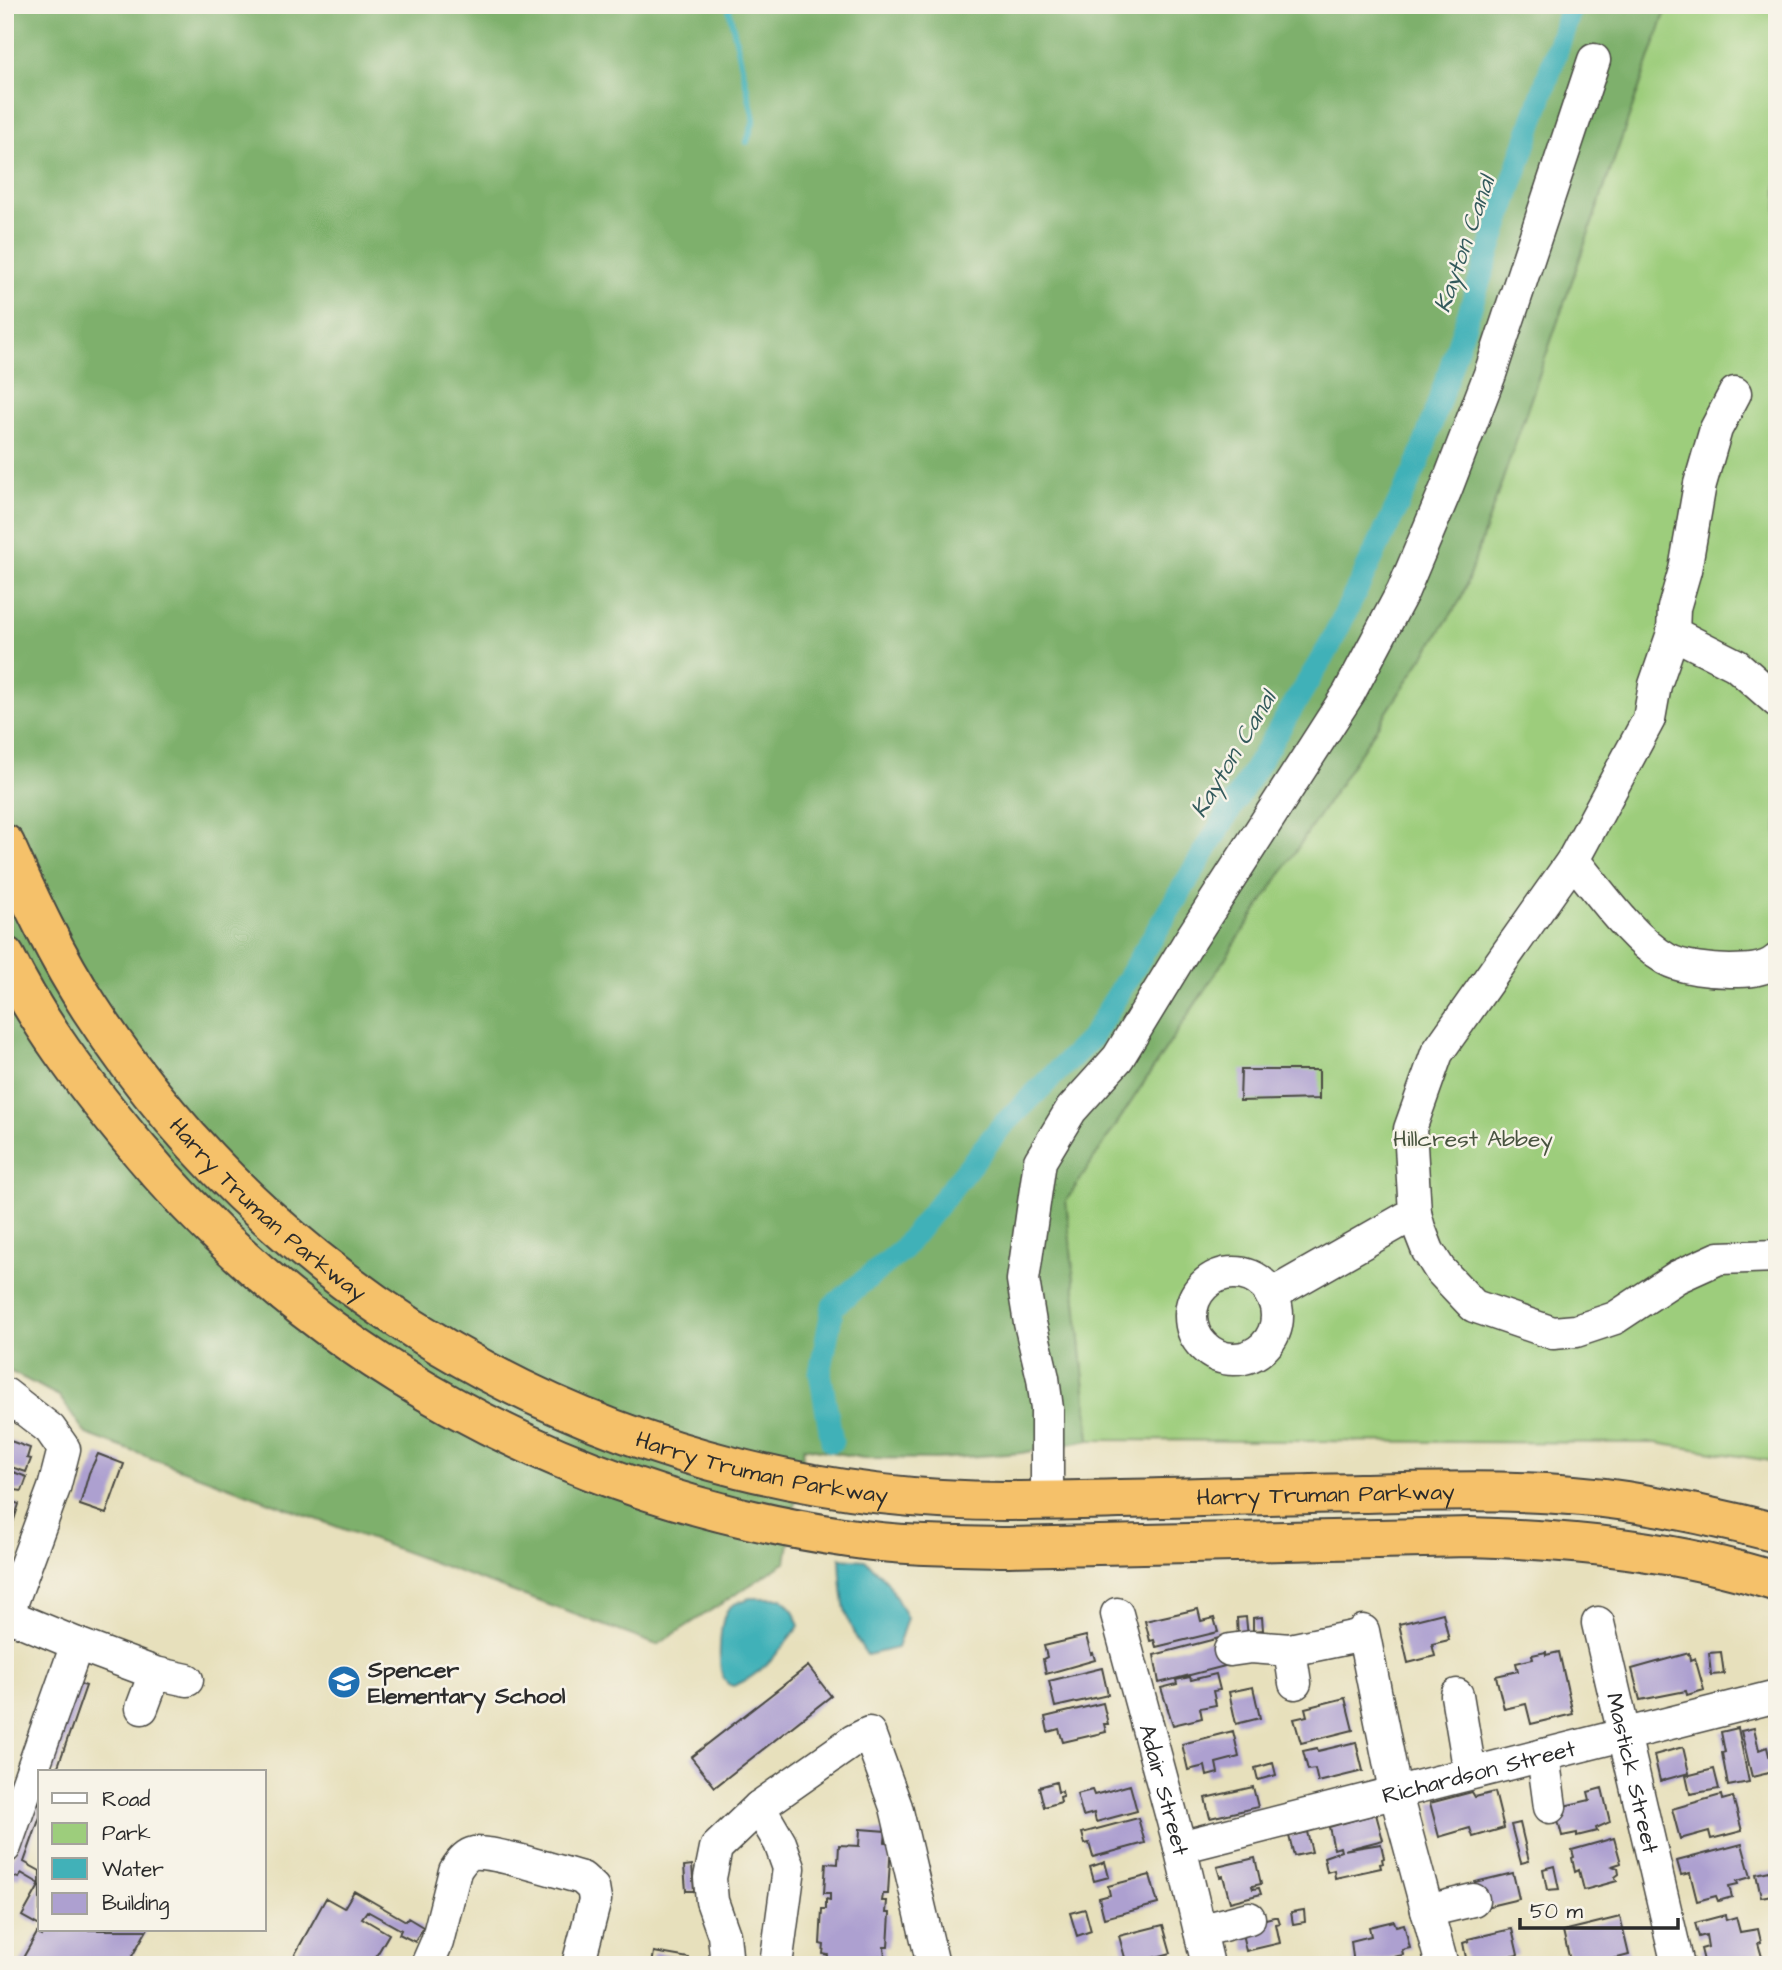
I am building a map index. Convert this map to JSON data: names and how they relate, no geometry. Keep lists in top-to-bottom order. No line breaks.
{"streets":{"highway":["Harry Truman Parkway"],"street":["Richardson Street","Mastick Street","Adair Street"]},"crossings":[["Richardson Street","Mastick Street"],["Richardson Street","Adair Street"]],"water":["Kayton Canal"],"parks":["Hillcrest Abbey"],"places":{"school or university":["Spencer Elementary School"]},"legend":["Road","Park","Water","Building"],"scale_bar":"50 m"}
